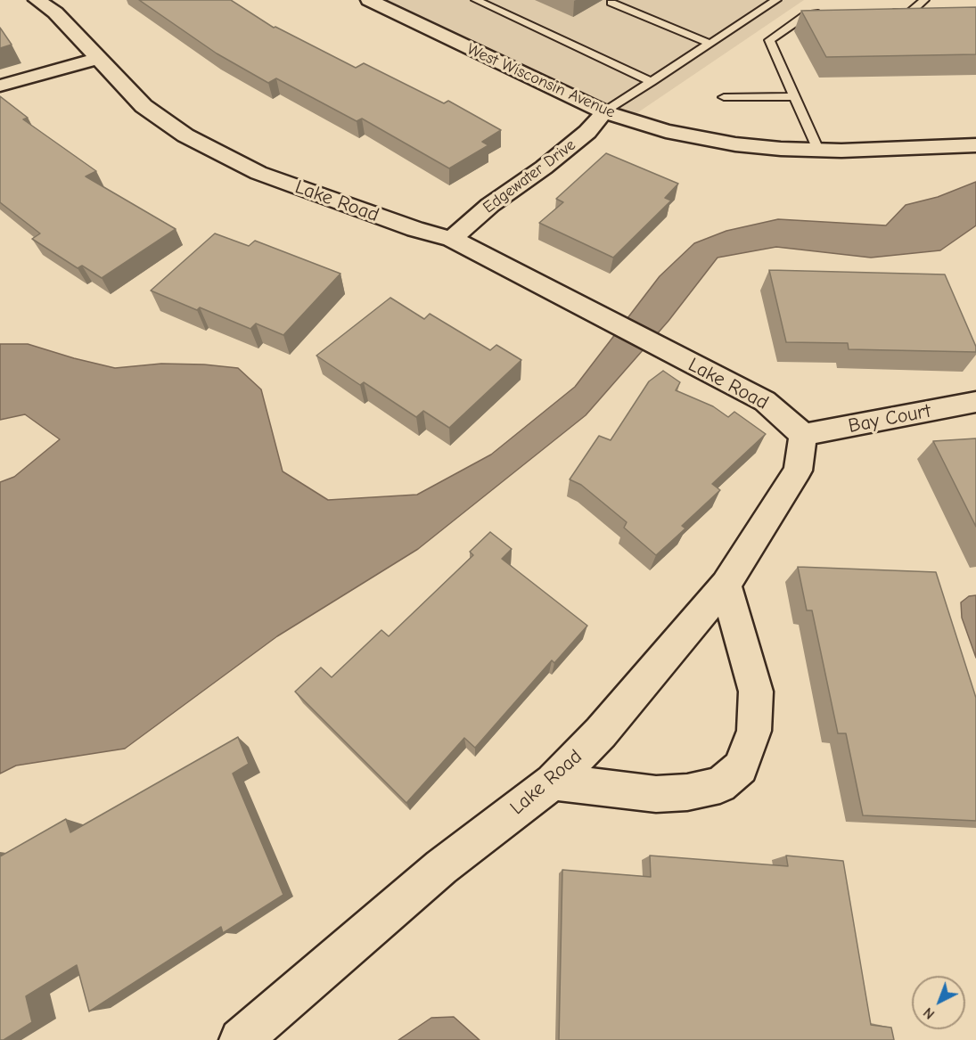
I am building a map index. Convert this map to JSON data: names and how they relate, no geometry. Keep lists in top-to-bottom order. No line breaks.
{"streets":{"street":["West Wisconsin Avenue","Edgewater Drive","Lake Road","Bay Court"]},"crossings":[["West Wisconsin Avenue","Edgewater Drive"],["Edgewater Drive","Lake Road"],["Lake Road","Bay Court"]],"north":"bottom left"}
